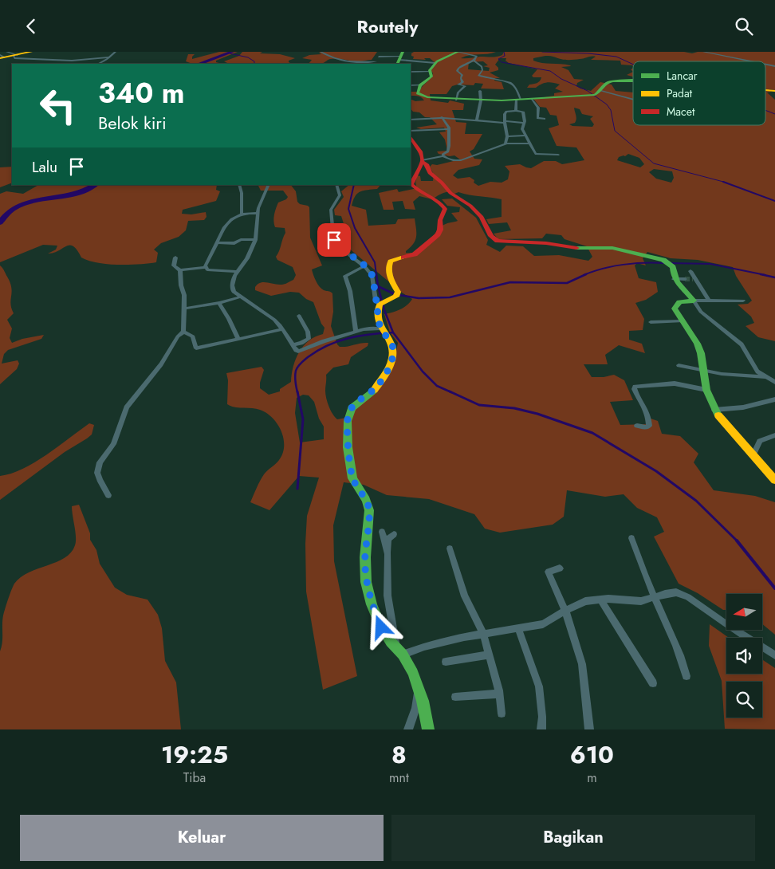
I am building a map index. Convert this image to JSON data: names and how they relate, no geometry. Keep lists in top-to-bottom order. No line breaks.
{"legend":["Lancar","Padat","Macet"],"north":"left","page":{"header":"Routely","turn":["340 m","Belok kiri"],"then":"Lalu","eta":["19:25","Tiba","8","mnt","610","m"],"buttons":["Keluar","Bagikan"]}}
